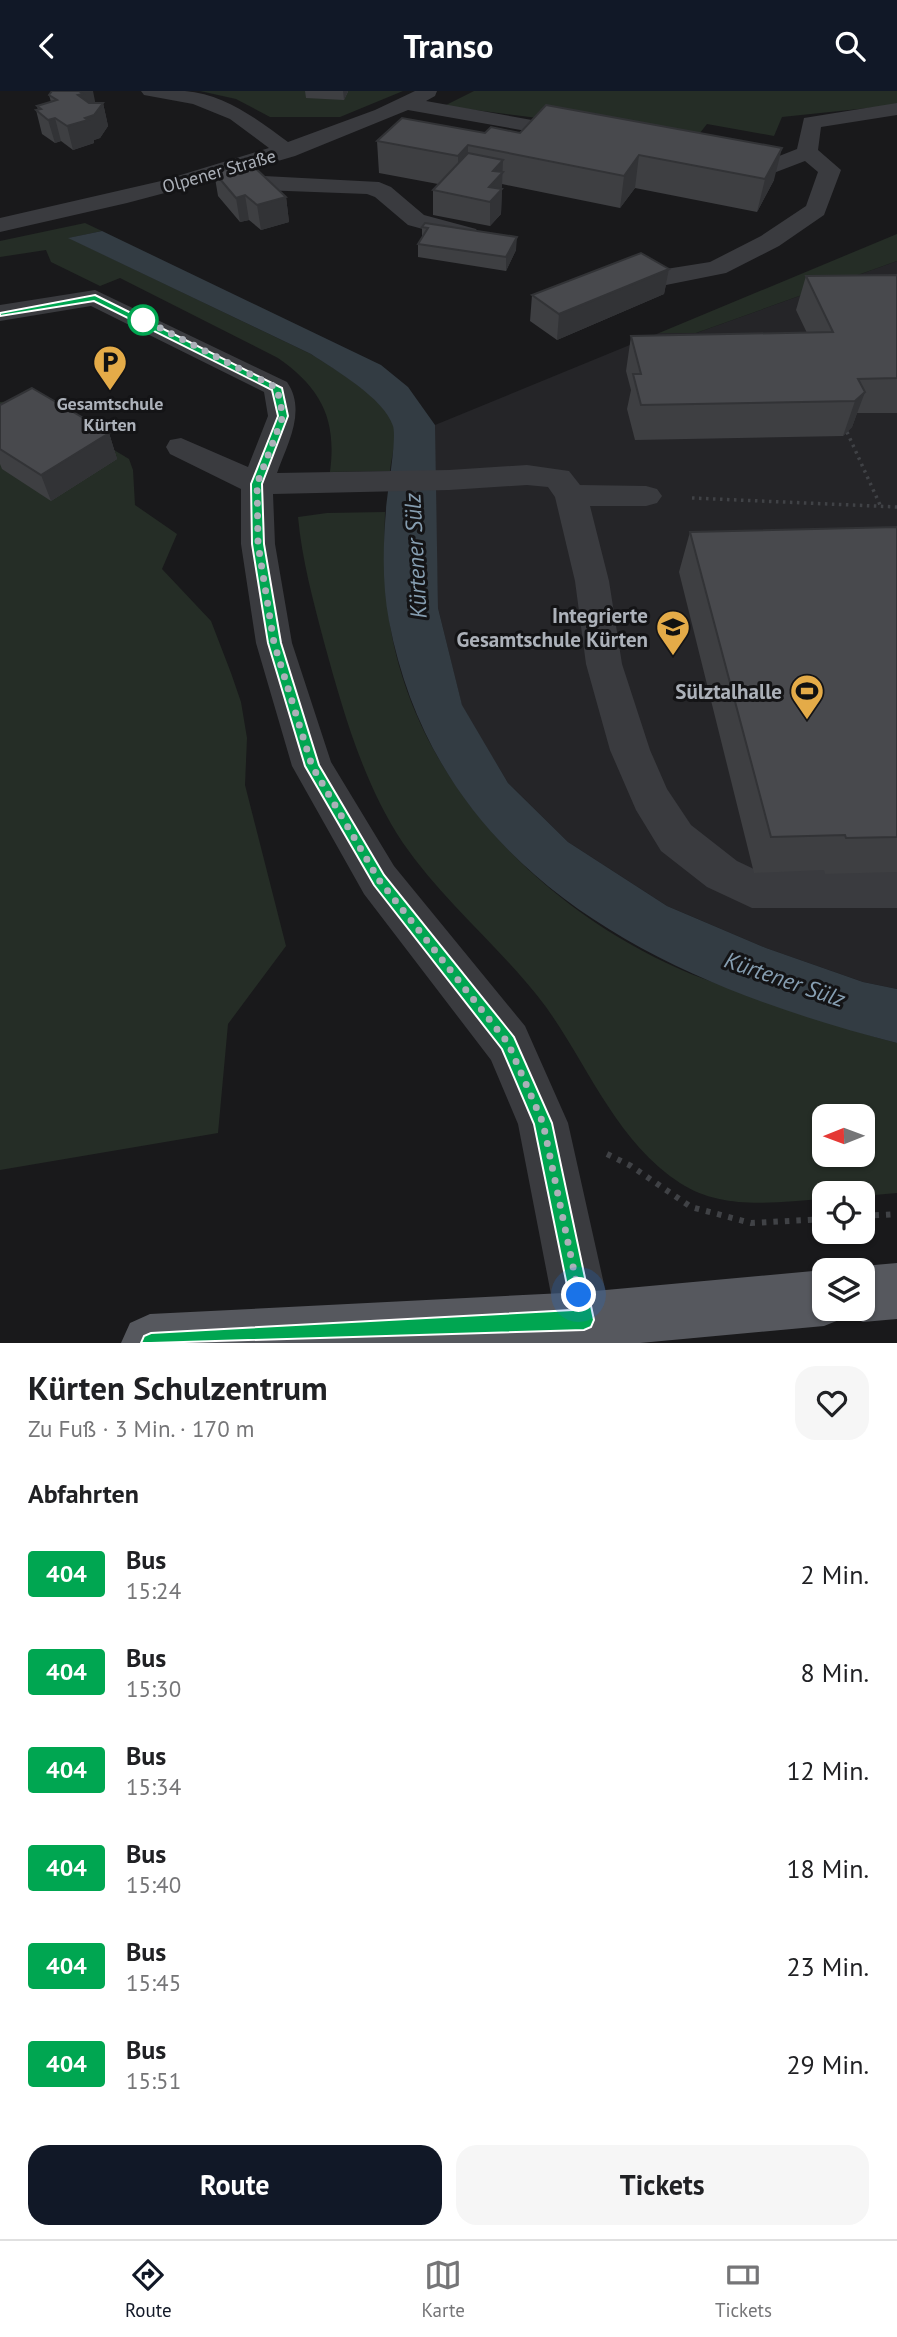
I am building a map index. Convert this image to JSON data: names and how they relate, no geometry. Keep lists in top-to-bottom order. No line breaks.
{"streets":{"street":["Olpener Straße"]},"water":["Kürtener Sülz"],"places":{"parking":["Gesamtschule Kürten"],"school or university":["Integrierte Gesamtschule Kürten"],"sports":["Sülztalhalle"]},"lines":["bus line 404"],"north":"left","page":{"header":"Transo","heading":[["Kürten Schulzentrum","Zu Fuß · 3 Min. · 170 m"],"Abfahrten"],"list":[{"mark":"404","name":"Bus","note":"15:24","value":"2 Min."},{"mark":"404","name":"Bus","note":"15:30","value":"8 Min."},{"mark":"404","name":"Bus","note":"15:34","value":"12 Min."},{"mark":"404","name":"Bus","note":"15:40","value":"18 Min."},{"mark":"404","name":"Bus","note":"15:45","value":"23 Min."},{"mark":"404","name":"Bus","note":"15:51","value":"29 Min."}],"buttons":["Route","Tickets"],"tabs":["Route","Karte","Tickets"]}}
